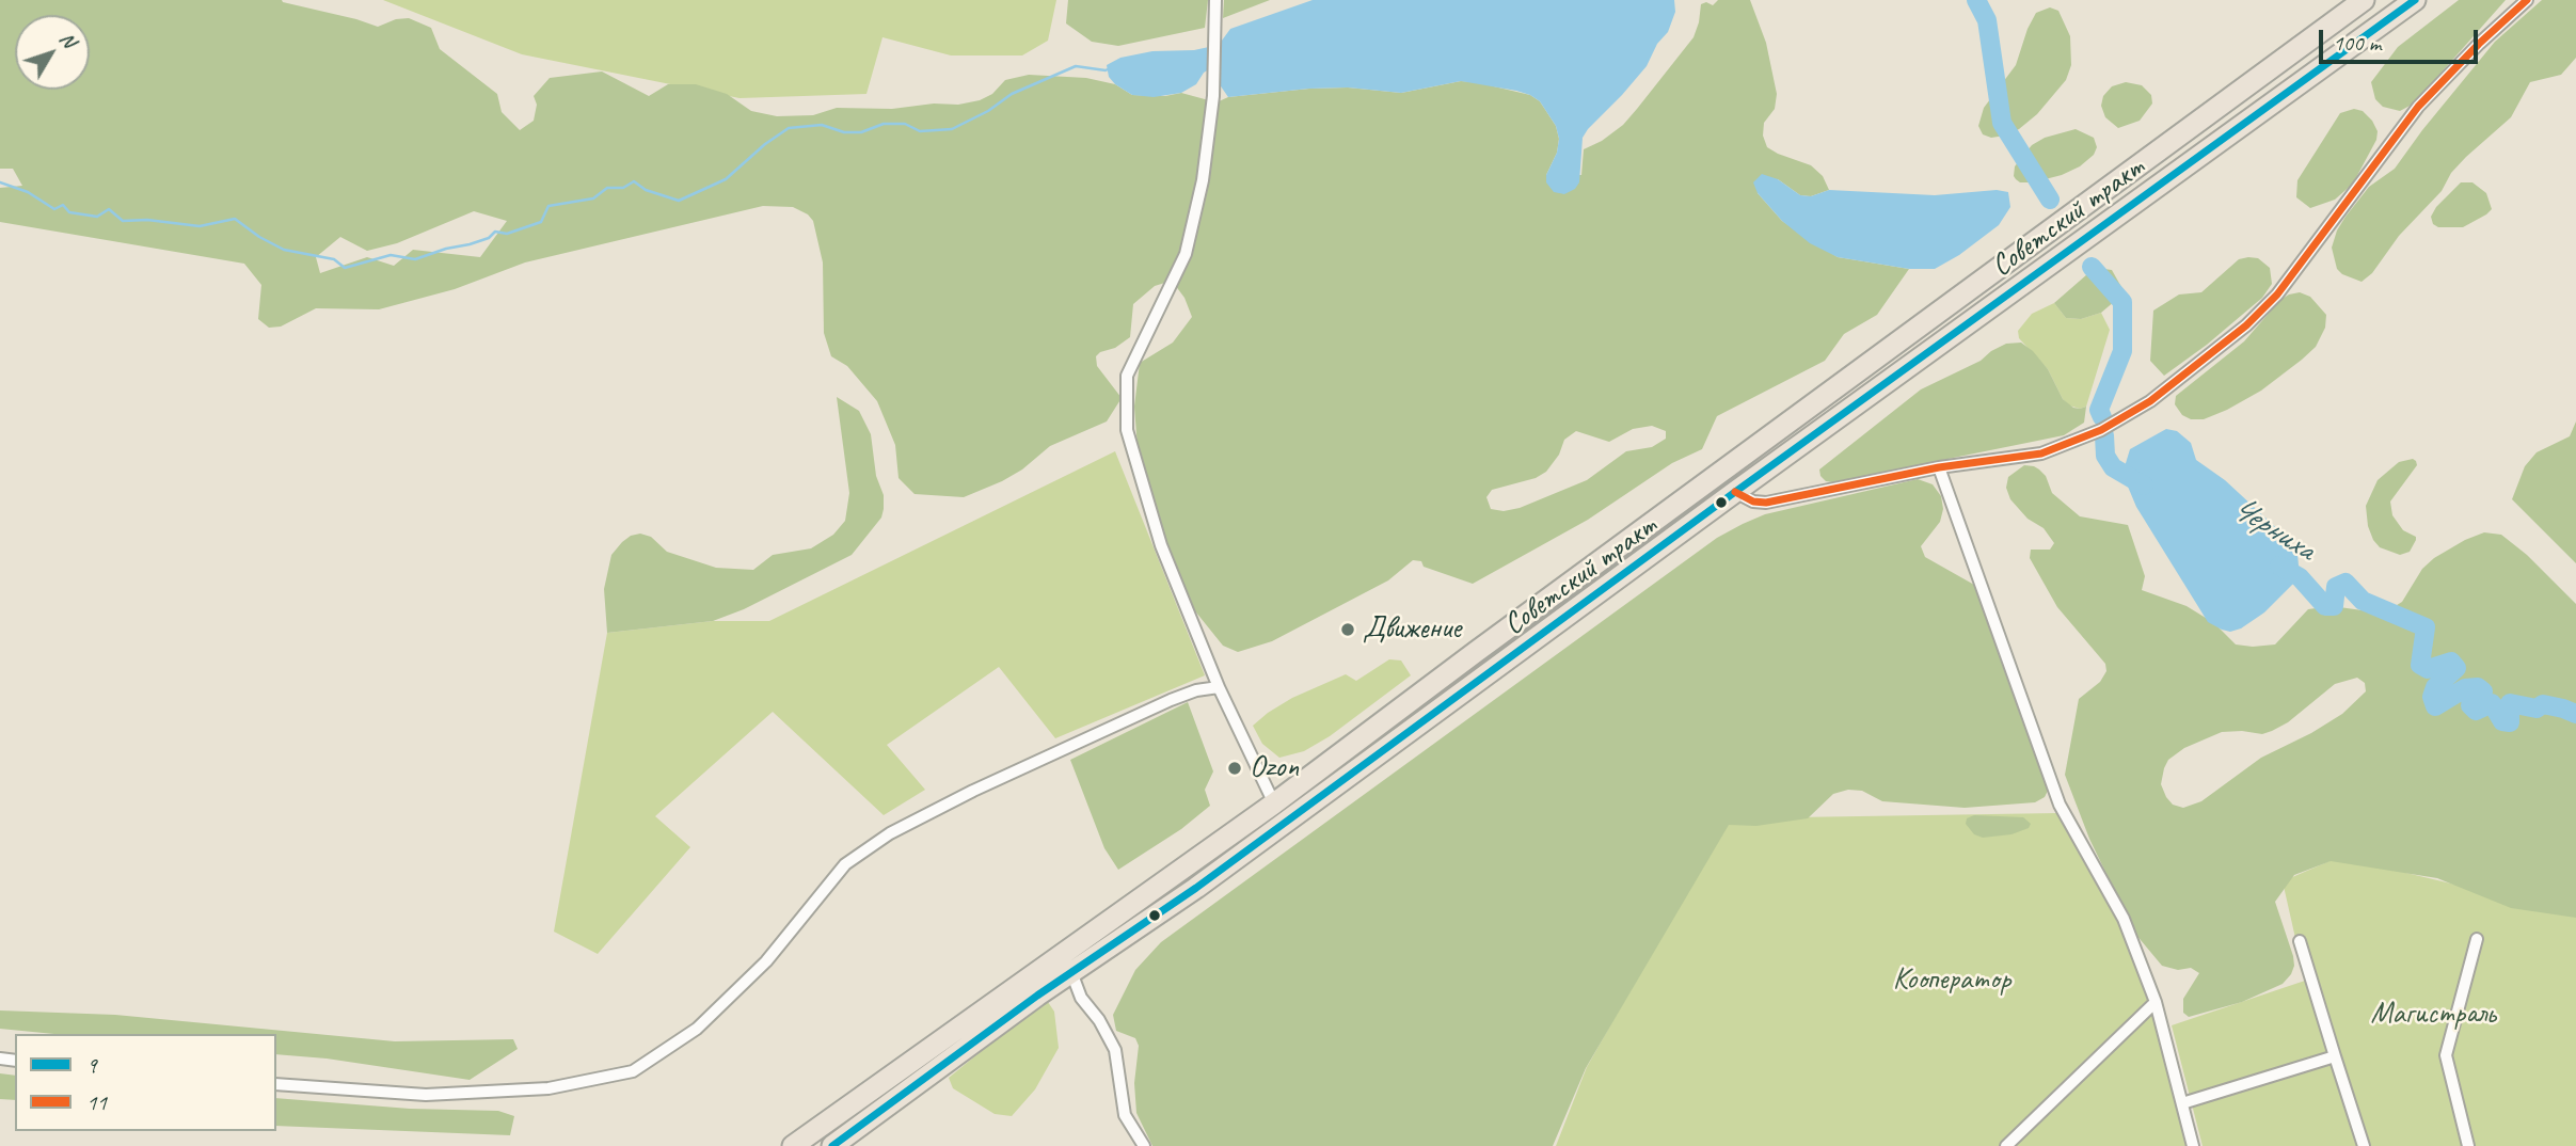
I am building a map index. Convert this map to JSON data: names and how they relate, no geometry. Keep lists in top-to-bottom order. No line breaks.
{"streets":{"highway":["Советский тракт"]},"water":["Черниха"],"parks":["Кооператор","Магистраль"],"places":["Движение","Ozon"],"lines":["transit line 9","transit line 11"],"legend":["9","11"],"scale_bar":"100 m","north":"top right"}
